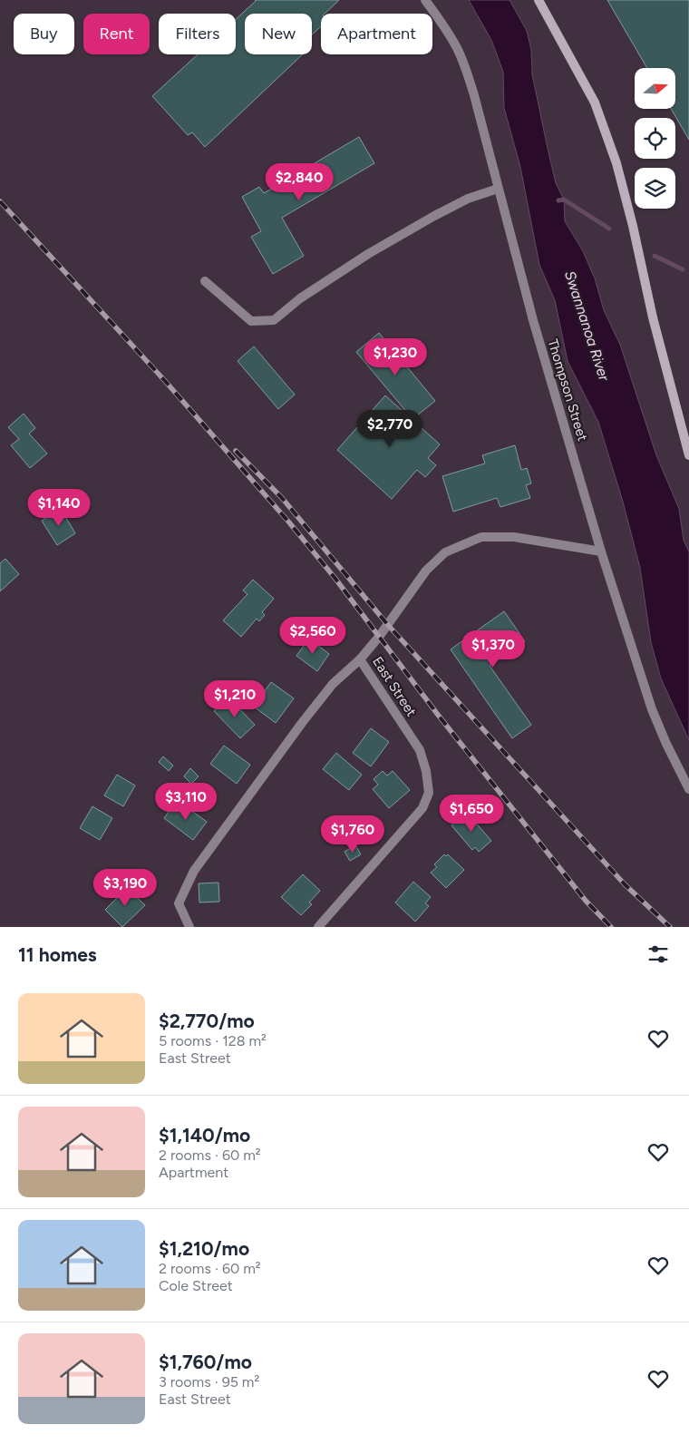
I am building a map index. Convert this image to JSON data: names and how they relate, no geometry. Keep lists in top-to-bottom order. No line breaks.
{"streets":{"street":["Thompson Street","East Street"]},"crossings":[["Thompson Street","East Street"]],"water":["Swannanoa River"],"north":"right","page":{"chip":["Buy","Rent","Filters","New","Apartment"],"price":["$2,840","$1,230","$2,770","$1,140","$2,560","$1,370","$1,210","$3,110","$1,650","$1,760","$3,190"],"heading":"11 homes","list":[{"name":"$2,770/mo","note":"5 rooms · 128 m² · East Street"},{"name":"$1,140/mo","note":"2 rooms · 60 m² · Apartment"},{"name":"$1,210/mo","note":"2 rooms · 60 m² · Cole Street"},{"name":"$1,760/mo","note":"3 rooms · 95 m² · East Street"}]}}
